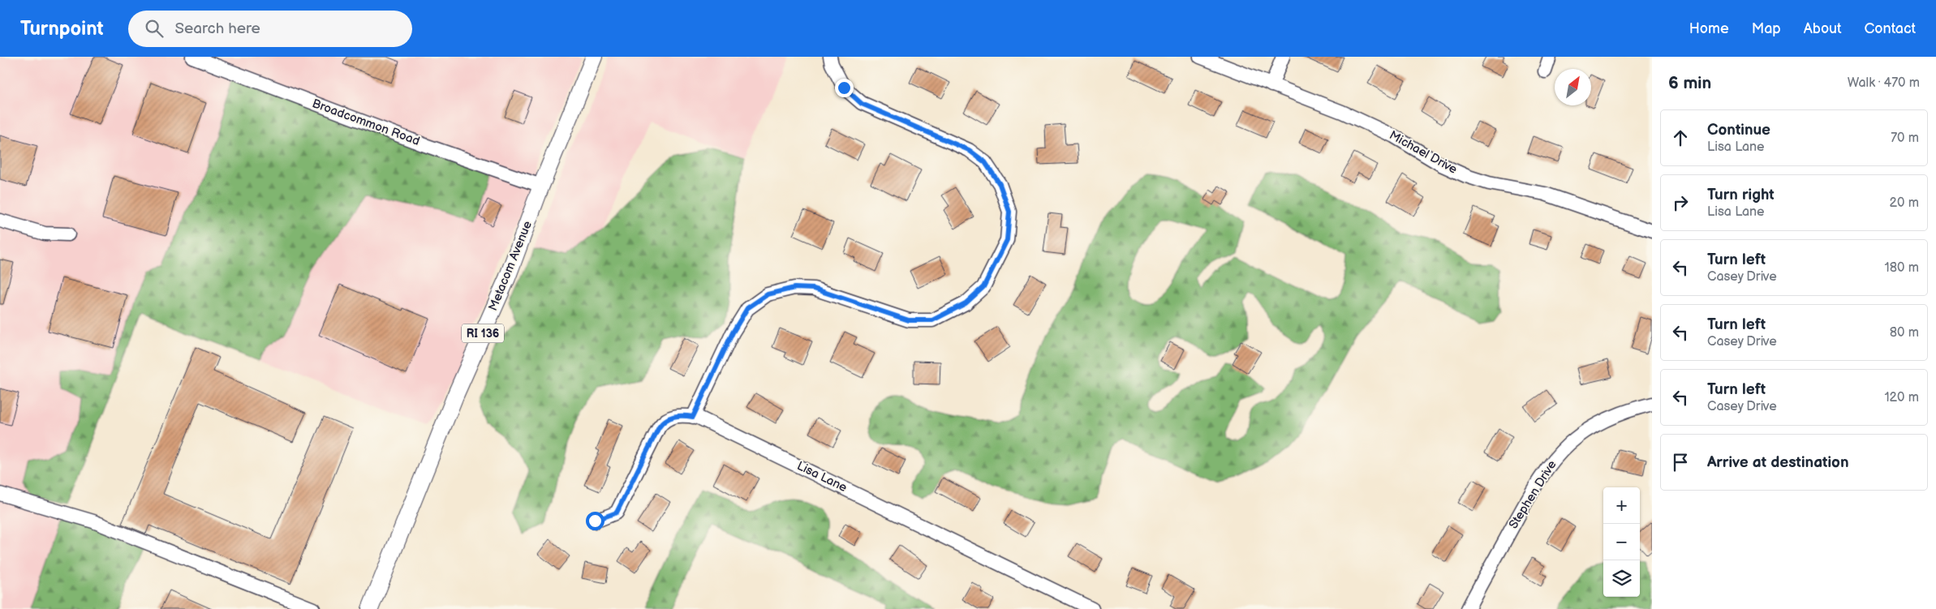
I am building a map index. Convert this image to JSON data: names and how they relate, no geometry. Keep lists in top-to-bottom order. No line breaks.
{"streets":{"main road":["Metacom Avenue","RI 136"],"street":["Broadcommon Road","Michael Drive","Lisa Lane","Stephen Drive"]},"crossings":[["Broadcommon Road","Metacom Avenue"]],"north":"top right","page":{"header":"Turnpoint","search":"Search here","nav":["Home","Map","About","Contact"],"heading":["6 min","Walk · 470 m"],"list":[["Continue","Lisa Lane","70 m"],["Turn right","Lisa Lane","20 m"],["Turn left","Casey Drive","180 m"],["Turn left","Casey Drive","80 m"],["Turn left","Casey Drive","120 m"],"Arrive at destination"],"map_buttons":["+","−"]}}
